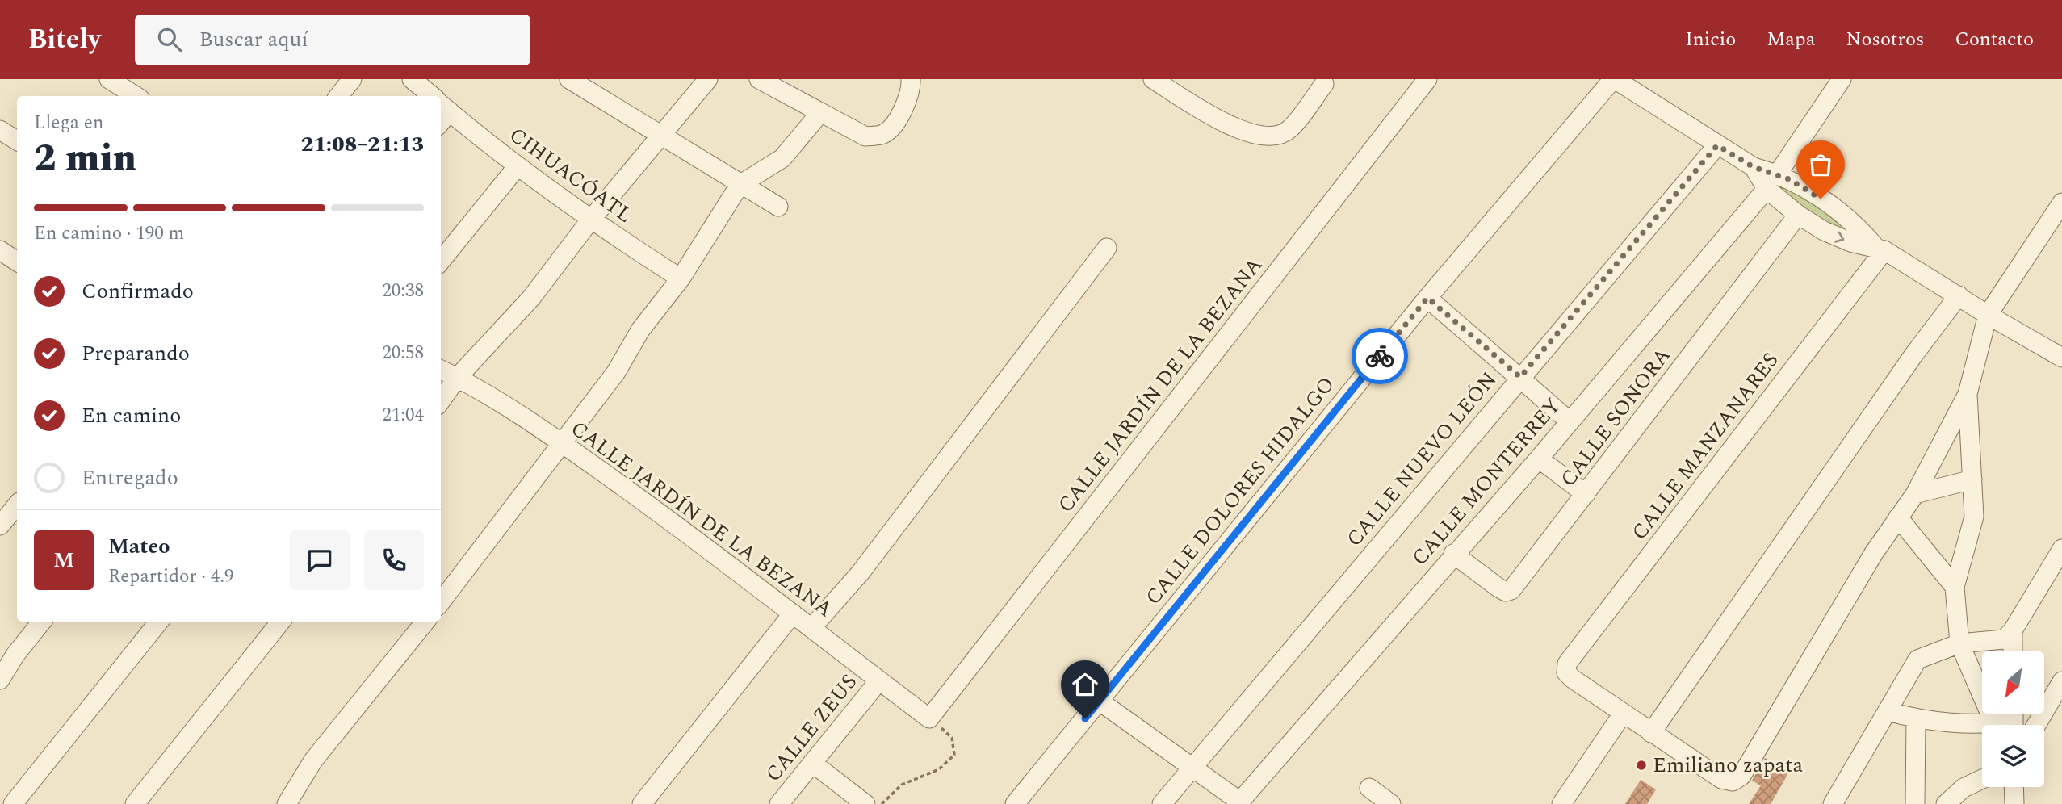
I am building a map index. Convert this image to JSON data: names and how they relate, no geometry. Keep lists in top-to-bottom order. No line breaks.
{"streets":{"street":["CIHUACÓATL","CALLE JARDÍN DE LA BEZANA","CALLE SONORA","CALLE MANZANARES","CALLE NUEVO LEÓN","CALLE MONTERREY","CALLE DOLORES HIDALGO","CALLE ZEUS"]},"crossings":[["CALLE JARDÍN DE LA BEZANA","CALLE ZEUS"],["CALLE SONORA","CALLE MONTERREY"]],"places":["Emiliano zapata"],"north":"bottom left","page":{"header":"Bitely","search":"Buscar aquí","nav":["Inicio","Mapa","Nosotros","Contacto"],"heading":["2 min","Llega en","21:08–21:13"],"panel":["Mateo","Repartidor · 4.9"],"bar":"En camino · 190 m","list":[["Confirmado","20:38"],["Preparando","20:58"],["En camino","21:04"],"Entregado"],"round":"M"}}
